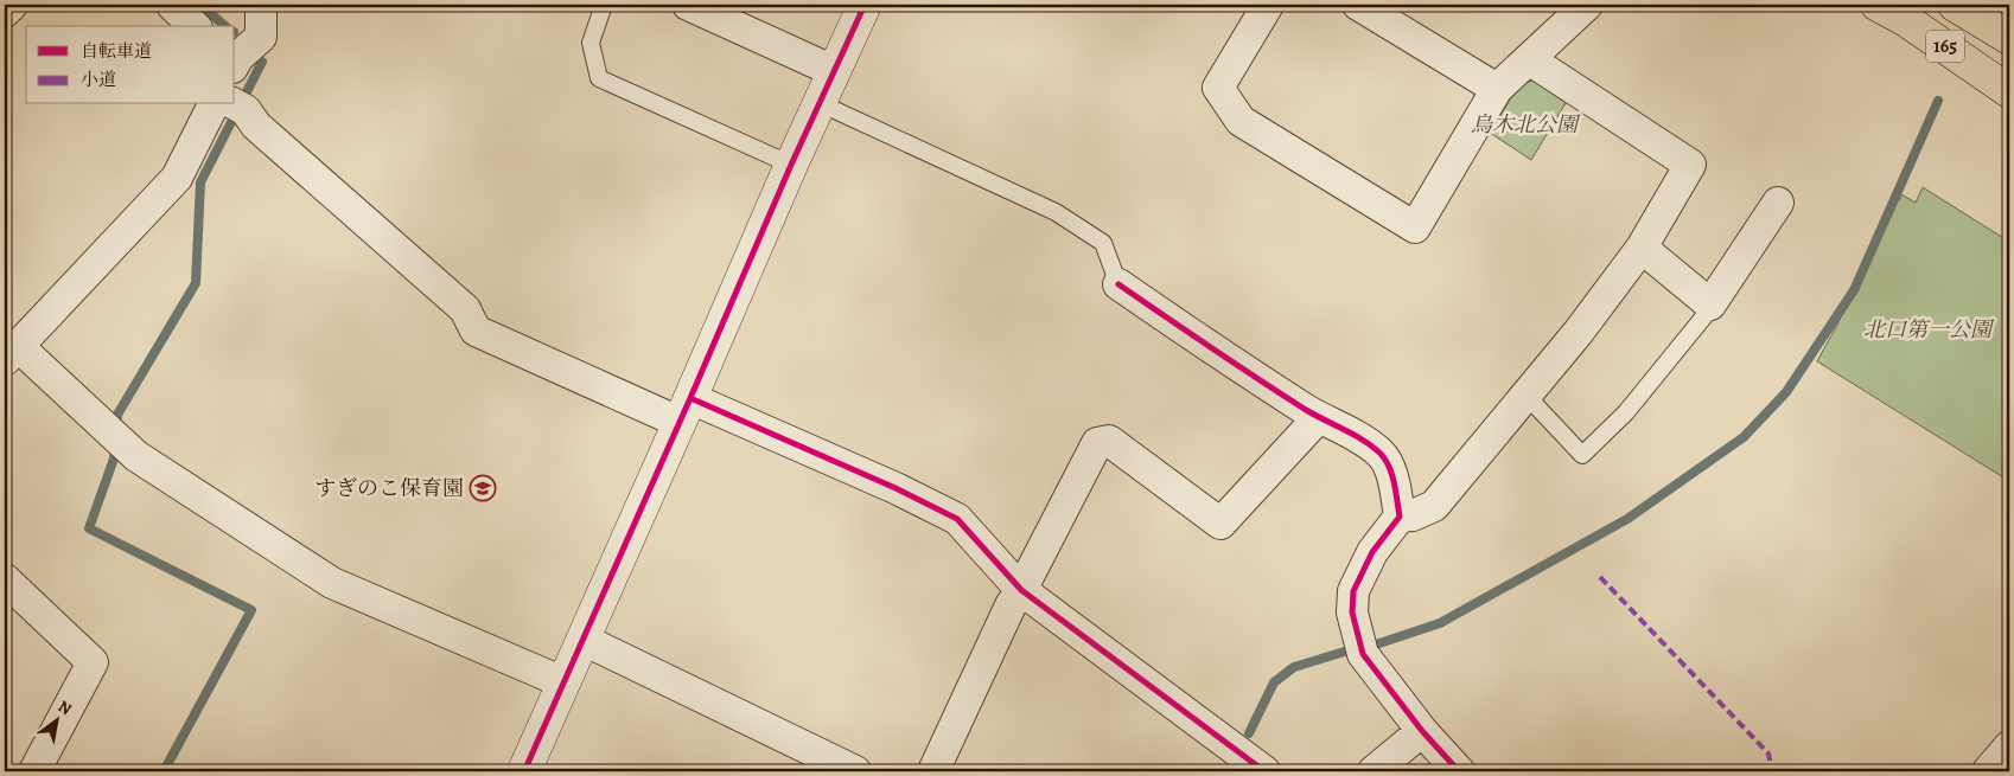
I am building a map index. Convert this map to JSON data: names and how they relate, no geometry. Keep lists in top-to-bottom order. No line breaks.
{"streets":{"highway":["165"]},"parks":["烏木北公園","北口第一公園"],"places":{"school or university":["すぎのこ保育園"]},"legend":["自転車道","小道"],"north":"top right"}
